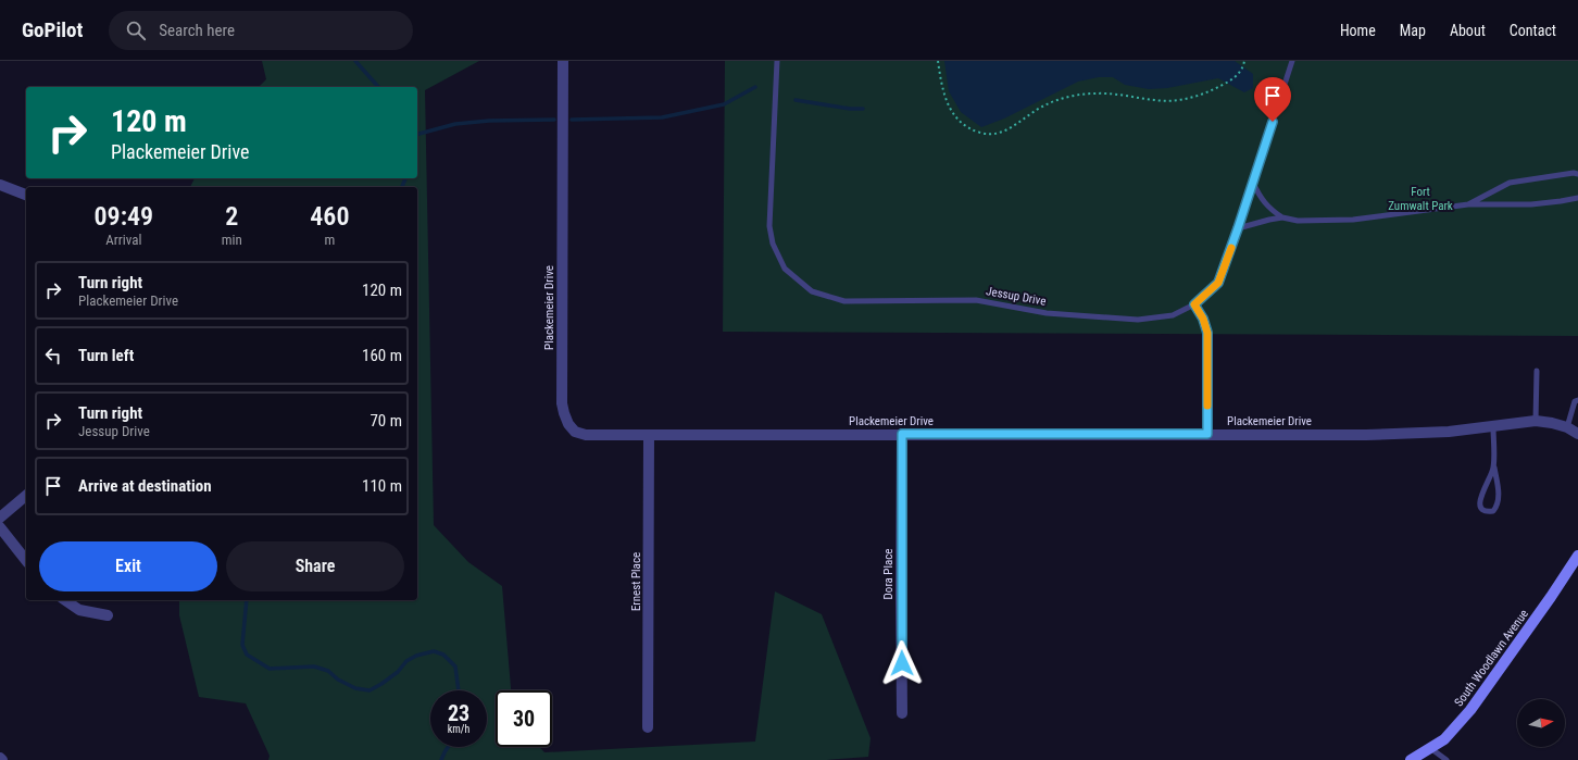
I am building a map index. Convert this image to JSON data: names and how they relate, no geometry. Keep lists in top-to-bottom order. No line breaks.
{"streets":{"street":["Plackemeier Drive","Dora Place","Ernest Place","South Woodlawn Avenue"],"lane":["Jessup Drive"]},"crossings":[["Plackemeier Drive","Dora Place"],["Plackemeier Drive","Ernest Place"]],"parks":["Fort Zumwalt Park"],"north":"right","page":{"header":"GoPilot","search":"Search here","nav":["Home","Map","About","Contact"],"turn":["120 m","Plackemeier Drive"],"eta":["09:49","Arrival","2","min","460","m"],"list":[{"name":"Turn right","note":"Plackemeier Drive","value":"120 m"},{"name":"Turn left","value":"160 m"},{"name":"Turn right","note":"Jessup Drive","value":"70 m"},{"name":"Arrive at destination","value":"110 m"}],"buttons":["Exit","Share"],"speed":"23 km/h","limit":"30"}}
